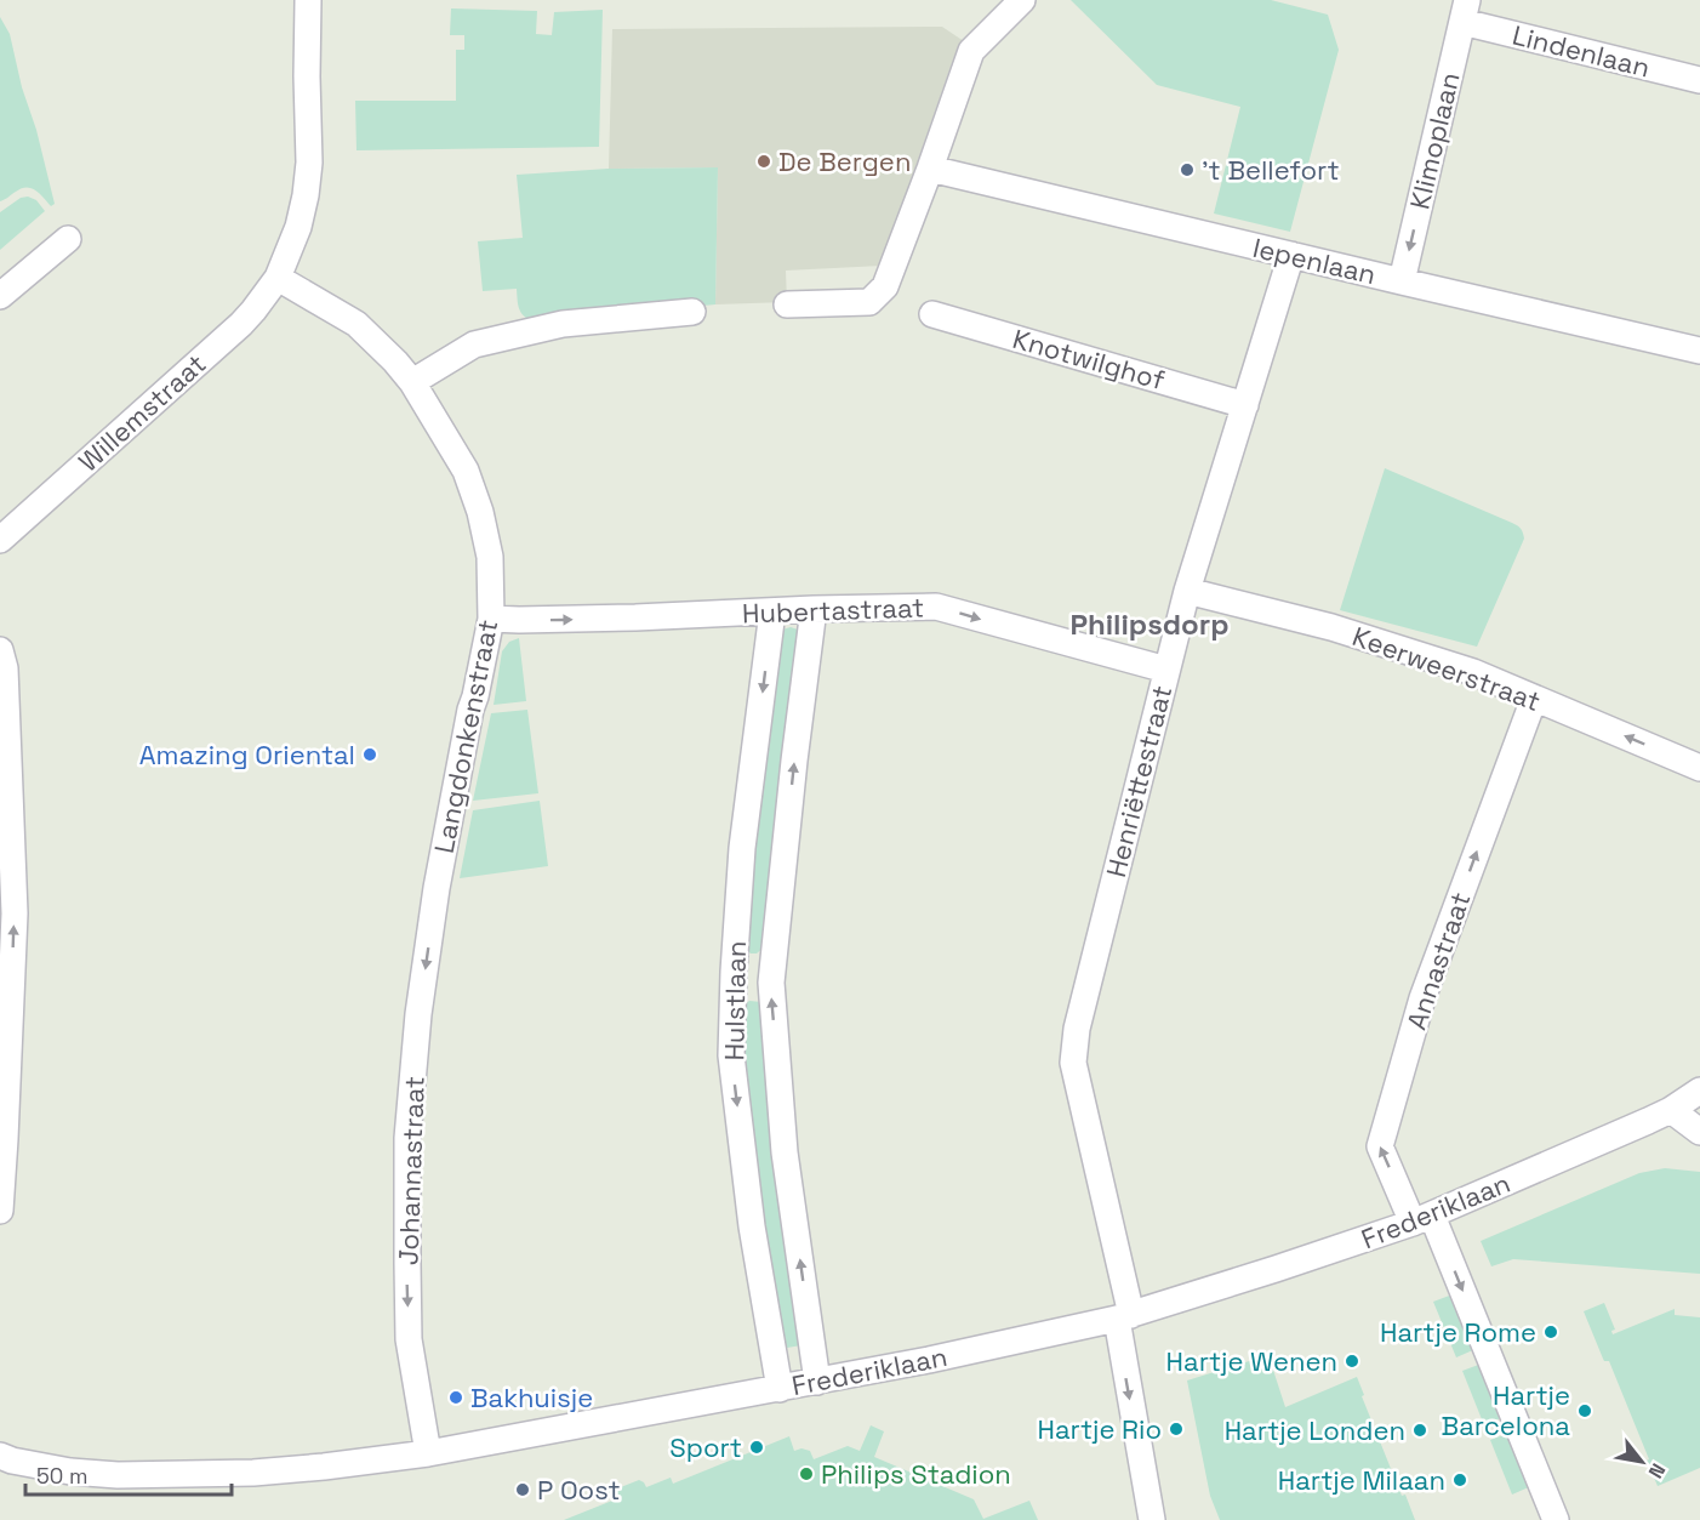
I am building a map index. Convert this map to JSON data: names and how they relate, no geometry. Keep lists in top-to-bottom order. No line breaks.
{"streets":{"street":["Lindenlaan","Klimoplaan","Iepenlaan","Knotwilghof","Willemstraat","Hubertastraat","Keerweerstraat","Langdonkenstraat","Henriëttestraat","Annastraat","Hulstlaan","Johannastraat","Frederiklaan"]},"crossings":[["Lindenlaan","Klimoplaan"],["Klimoplaan","Iepenlaan"],["Iepenlaan","Henriëttestraat"],["Knotwilghof","Henriëttestraat"],["Willemstraat","Langdonkenstraat"],["Hubertastraat","Langdonkenstraat"],["Hubertastraat","Henriëttestraat"],["Hubertastraat","Hulstlaan"],["Keerweerstraat","Henriëttestraat"],["Keerweerstraat","Annastraat"],["Langdonkenstraat","Johannastraat"],["Henriëttestraat","Frederiklaan"],["Annastraat","Frederiklaan"],["Hulstlaan","Frederiklaan"],["Johannastraat","Frederiklaan"]],"one_way":["Klimoplaan","Hubertastraat","Johannastraat"],"districts":["Philipsdorp"],"places":["De Bergen","'t Bellefort","Amazing Oriental","Hartje Rome","Hartje Wenen","Bakhuisje","Hartje Barcelona","Hartje Rio","Hartje Londen","Sport","Philips Stadion","Hartje Milaan","P Oost"],"scale_bar":"50 m","north":"bottom right"}
